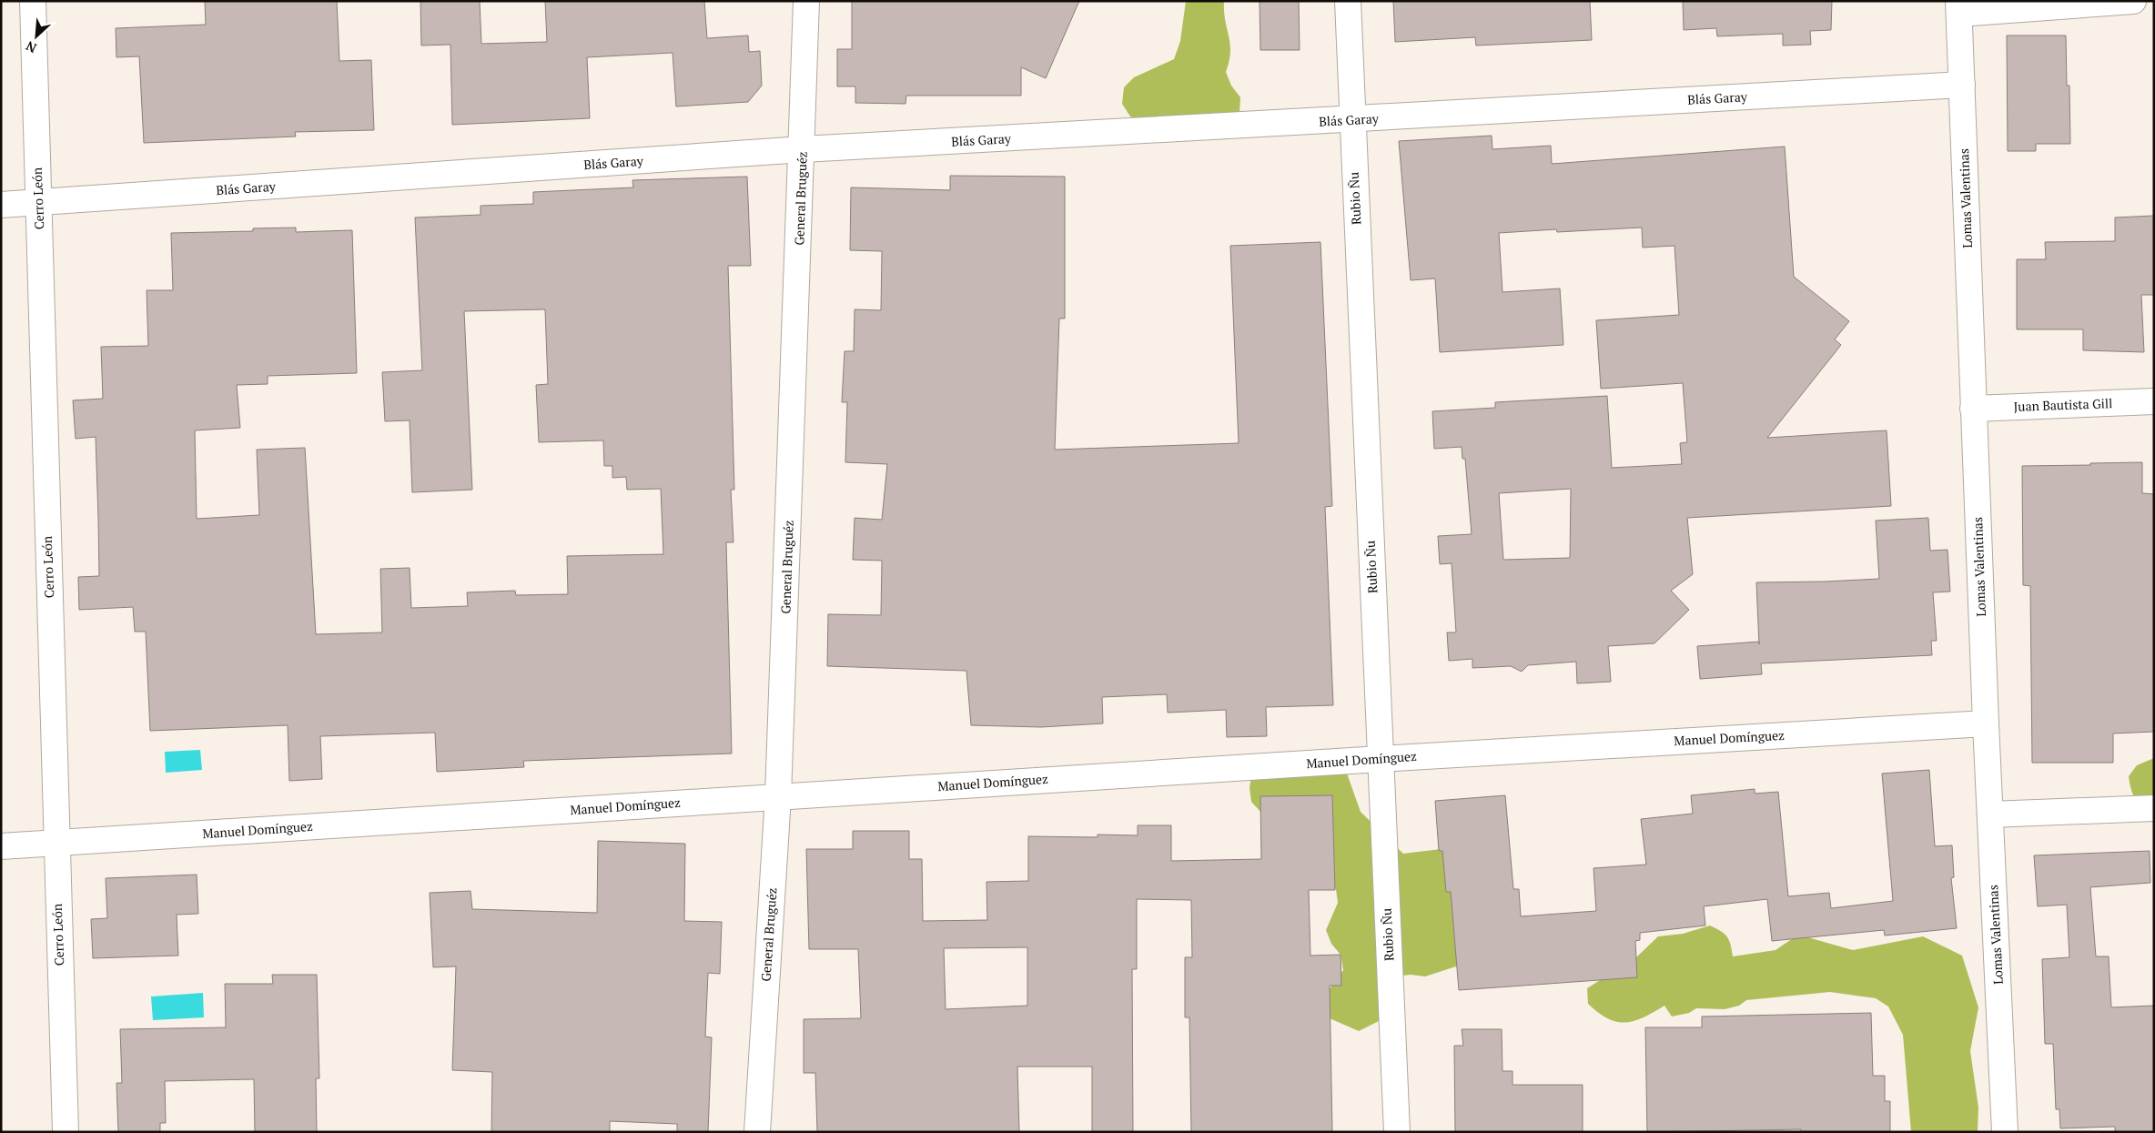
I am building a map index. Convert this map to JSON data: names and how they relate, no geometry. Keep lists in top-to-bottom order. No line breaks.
{"streets":{"street":["Blás Garay","Cerro León","General Bruguéz","Rubio Ñu","Lomas Valentinas","Juan Bautista Gill","Manuel Domínguez"]},"crossings":[["Blás Garay","Cerro León"],["Blás Garay","General Bruguéz"],["Blás Garay","Rubio Ñu"],["Blás Garay","Lomas Valentinas"],["Cerro León","Manuel Domínguez"],["General Bruguéz","Manuel Domínguez"],["Rubio Ñu","Manuel Domínguez"],["Lomas Valentinas","Juan Bautista Gill"],["Lomas Valentinas","Manuel Domínguez"]],"north":"bottom left"}
